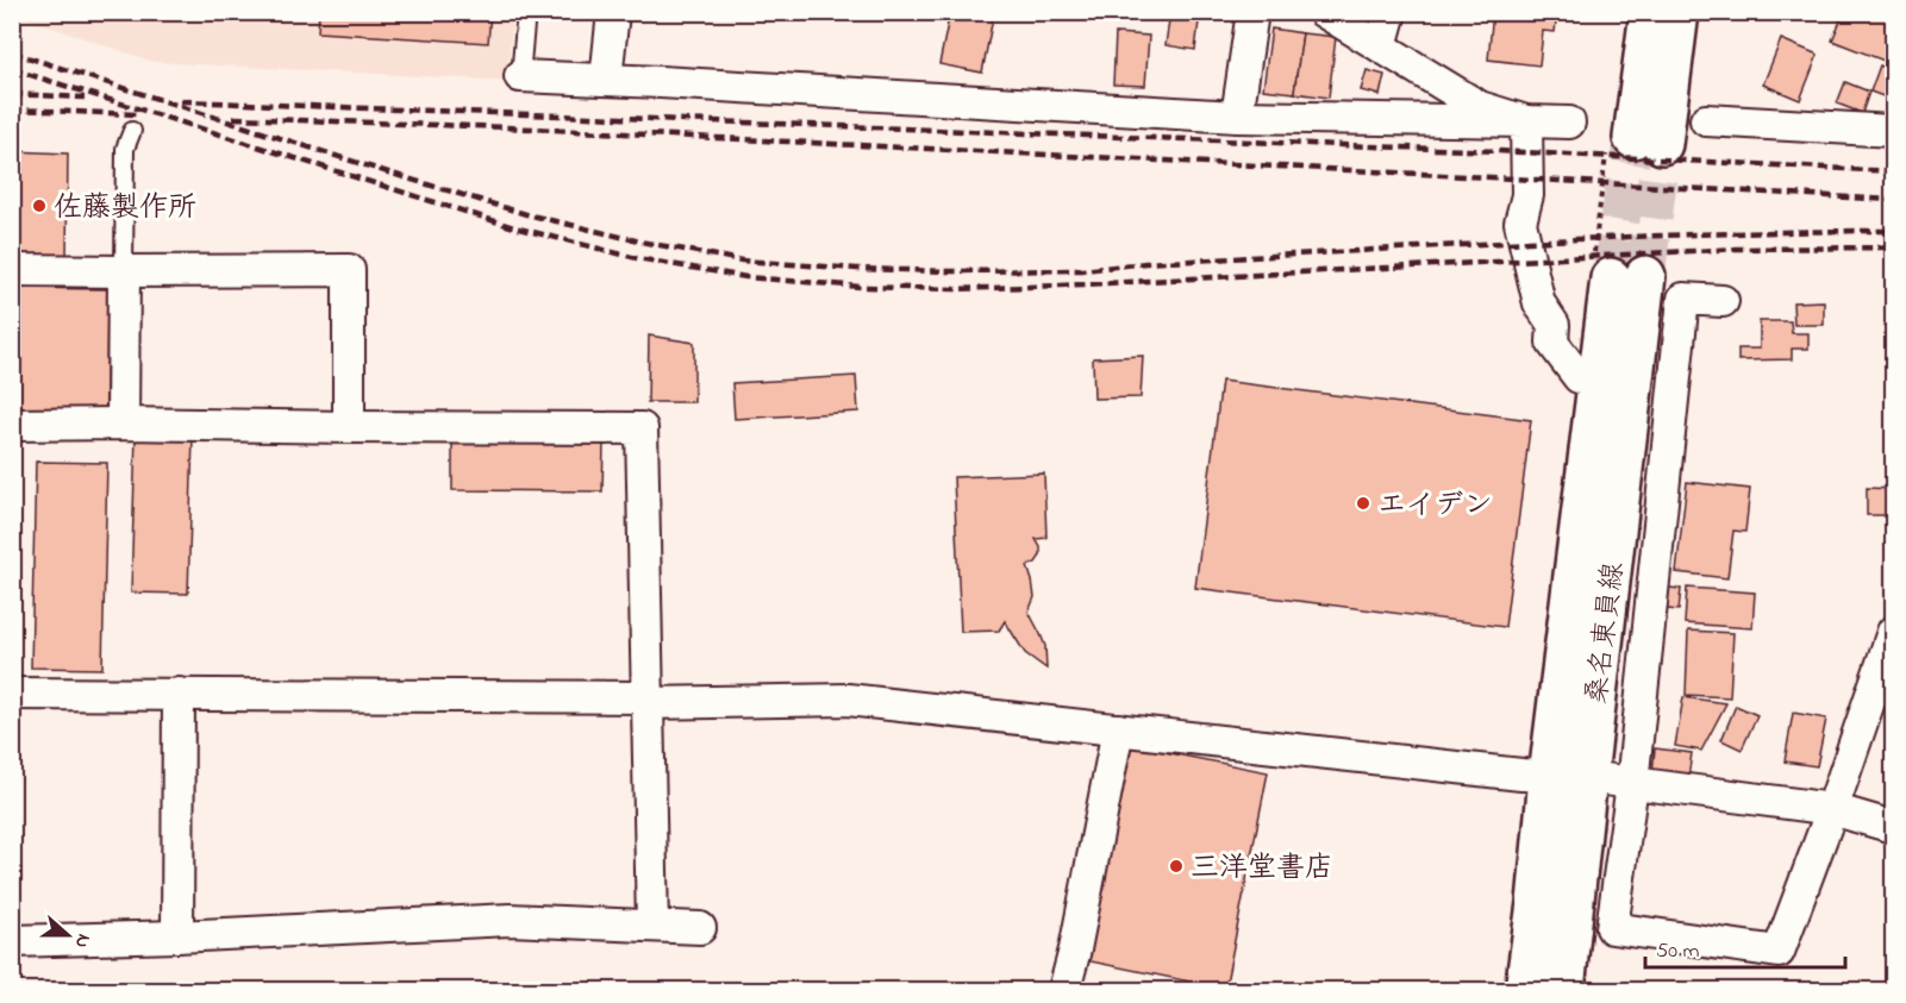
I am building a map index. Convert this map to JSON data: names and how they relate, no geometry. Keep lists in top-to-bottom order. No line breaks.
{"streets":{"main road":["桑名東員線"]},"places":["佐藤製作所","エイデン","三洋堂書店"],"scale_bar":"50 m","north":"right"}
